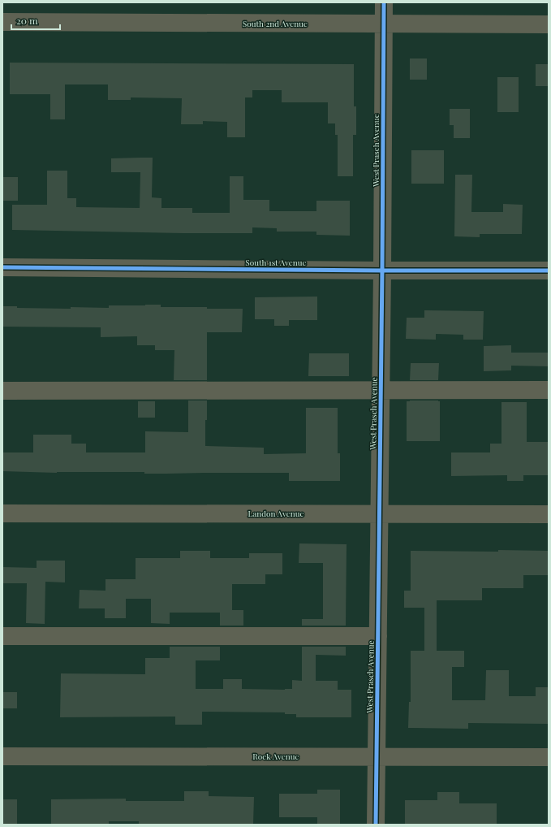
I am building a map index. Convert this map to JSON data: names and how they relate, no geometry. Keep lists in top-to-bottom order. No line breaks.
{"streets":{"street":["South 2nd Avenue","West Prasch Avenue","South 1st Avenue","Landon Avenue","Rock Avenue"]},"crossings":[["South 2nd Avenue","West Prasch Avenue"],["West Prasch Avenue","South 1st Avenue"],["West Prasch Avenue","Landon Avenue"],["West Prasch Avenue","Rock Avenue"]],"scale_bar":"20 m"}
